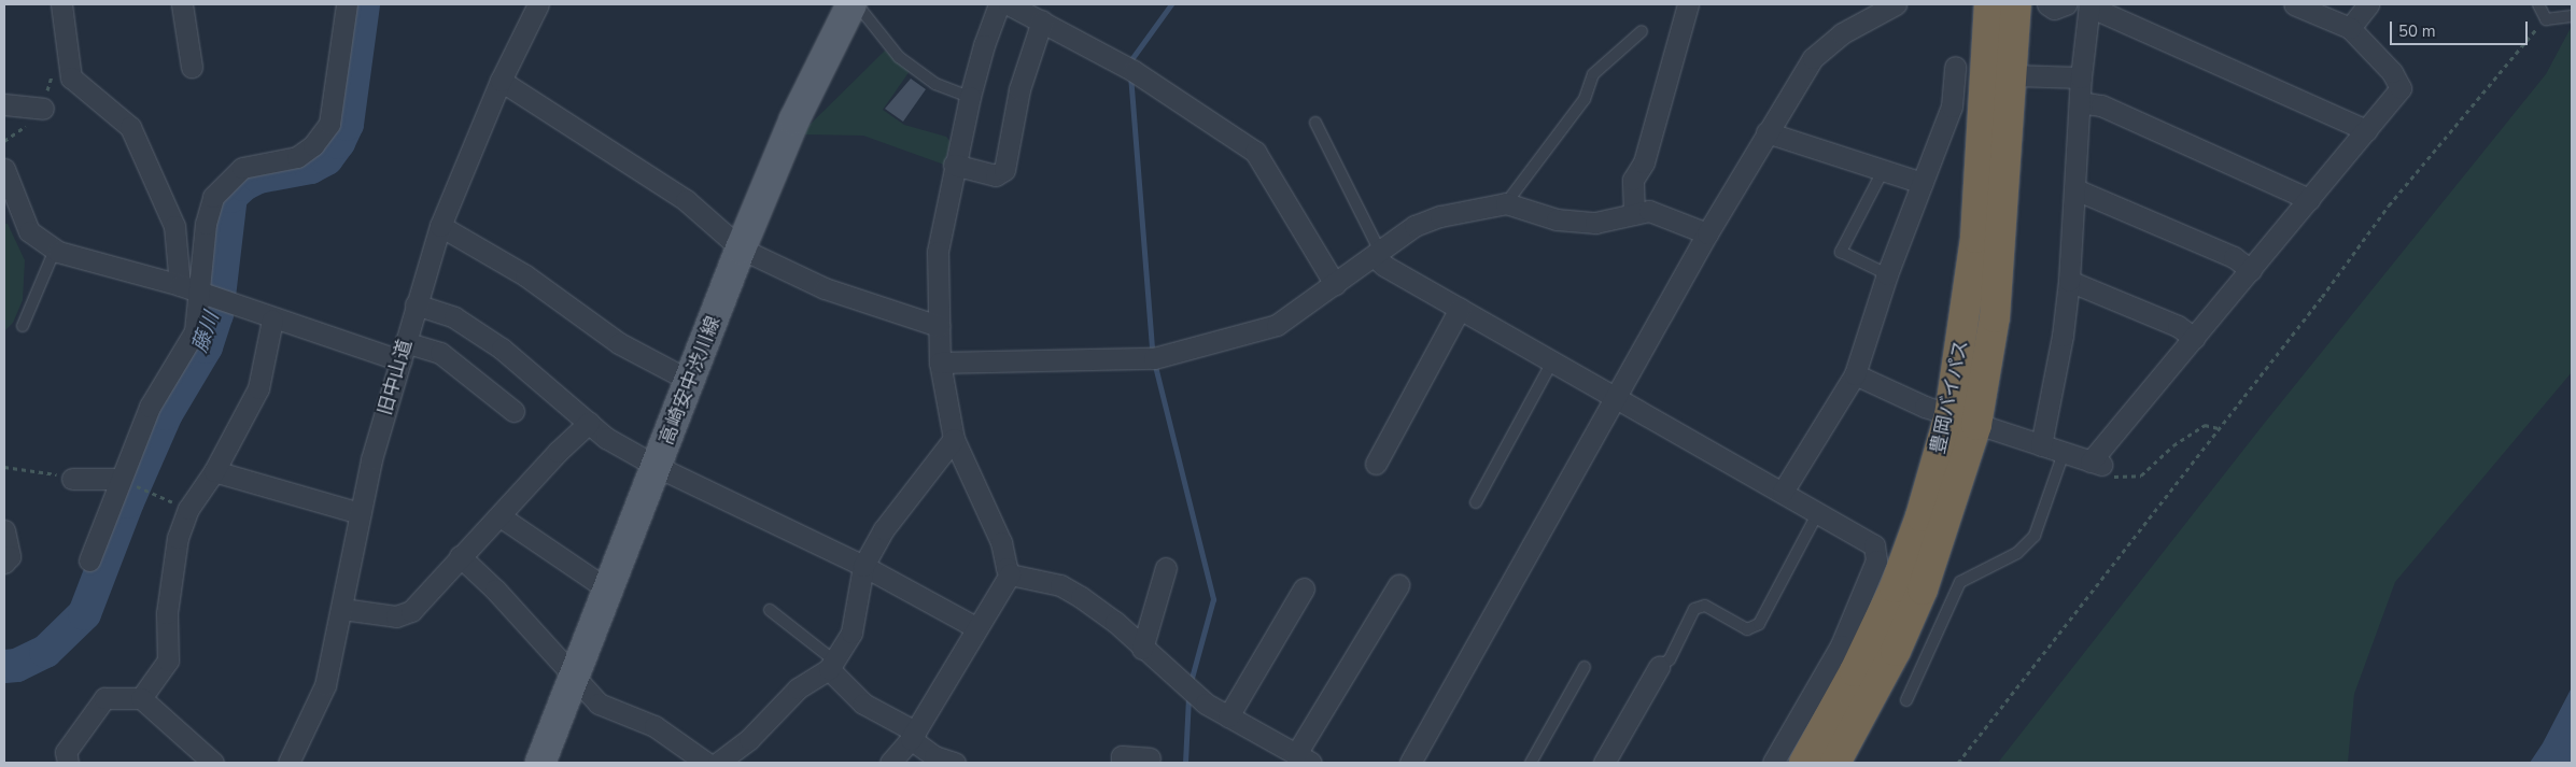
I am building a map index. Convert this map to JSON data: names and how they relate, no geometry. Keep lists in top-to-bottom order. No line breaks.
{"streets":{"highway":["豊岡バイパス"],"main road":["高崎安中渋川線"],"street":["旧中山道"]},"water":["藤川"],"scale_bar":"50 m"}
